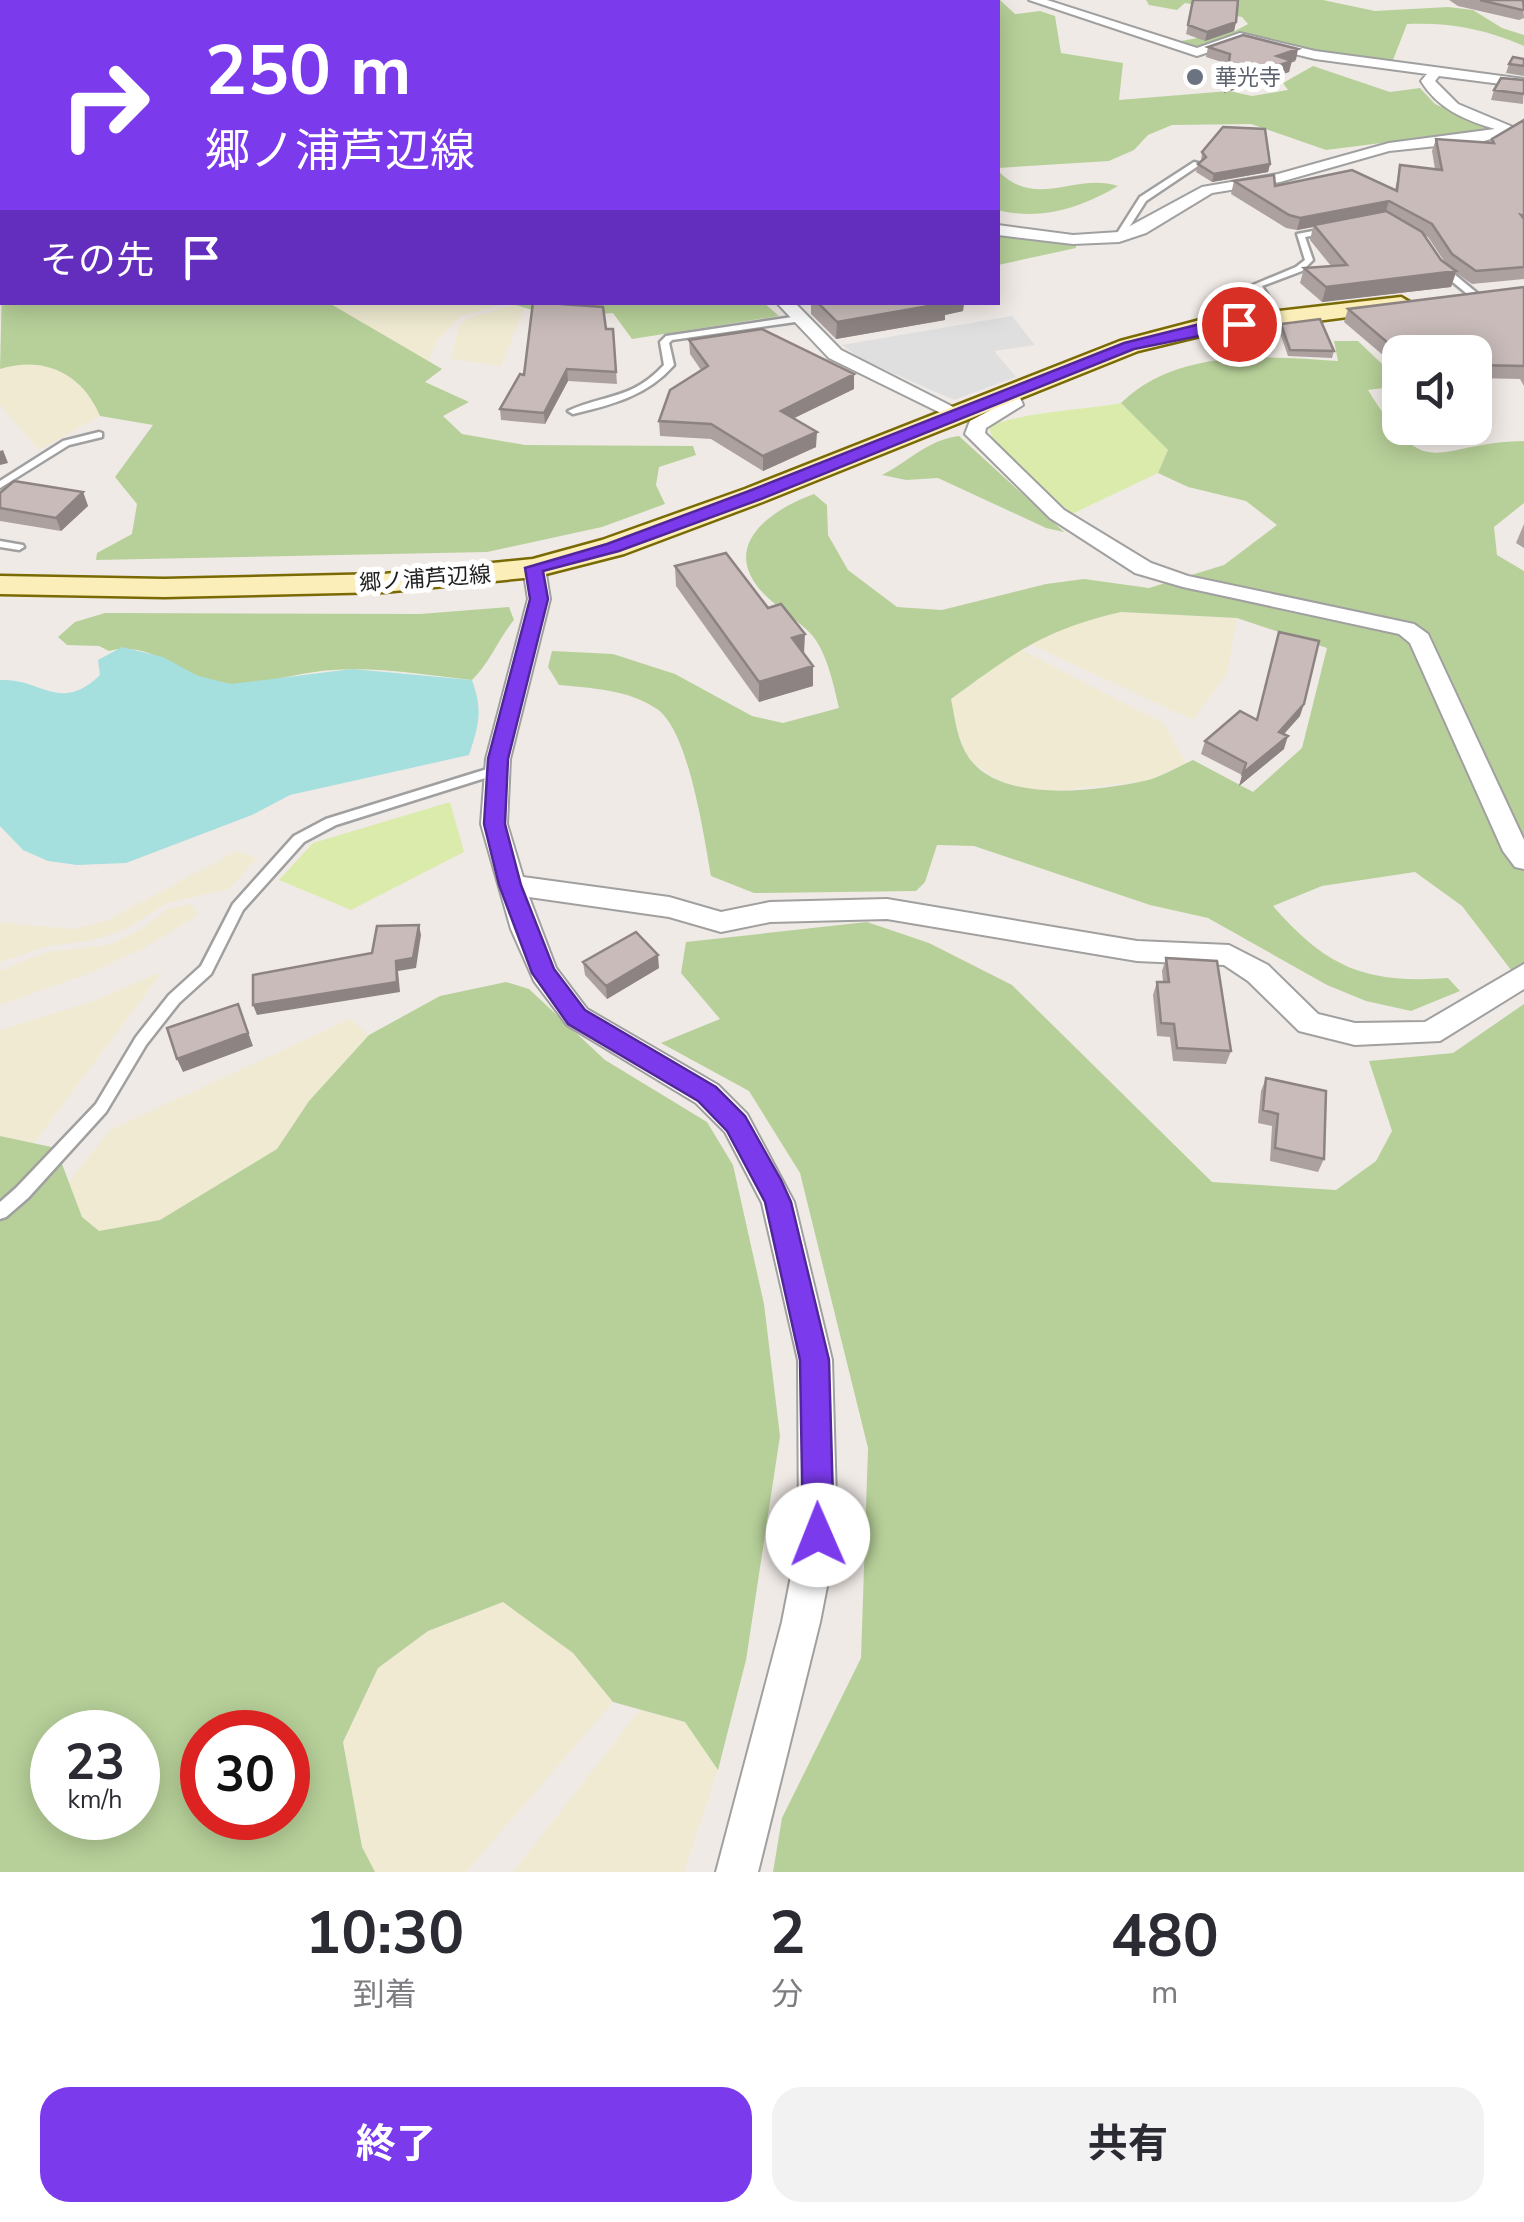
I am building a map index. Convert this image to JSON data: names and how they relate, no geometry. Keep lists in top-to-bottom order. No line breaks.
{"streets":{"main road":["郷ノ浦芦辺線"]},"places":["華光寺"],"page":{"turn":["250 m","郷ノ浦芦辺線"],"then":"その先","speed":"23 km/h","limit":"30","eta":["10:30","到着","2","分","480","m"],"buttons":["終了","共有"]}}
